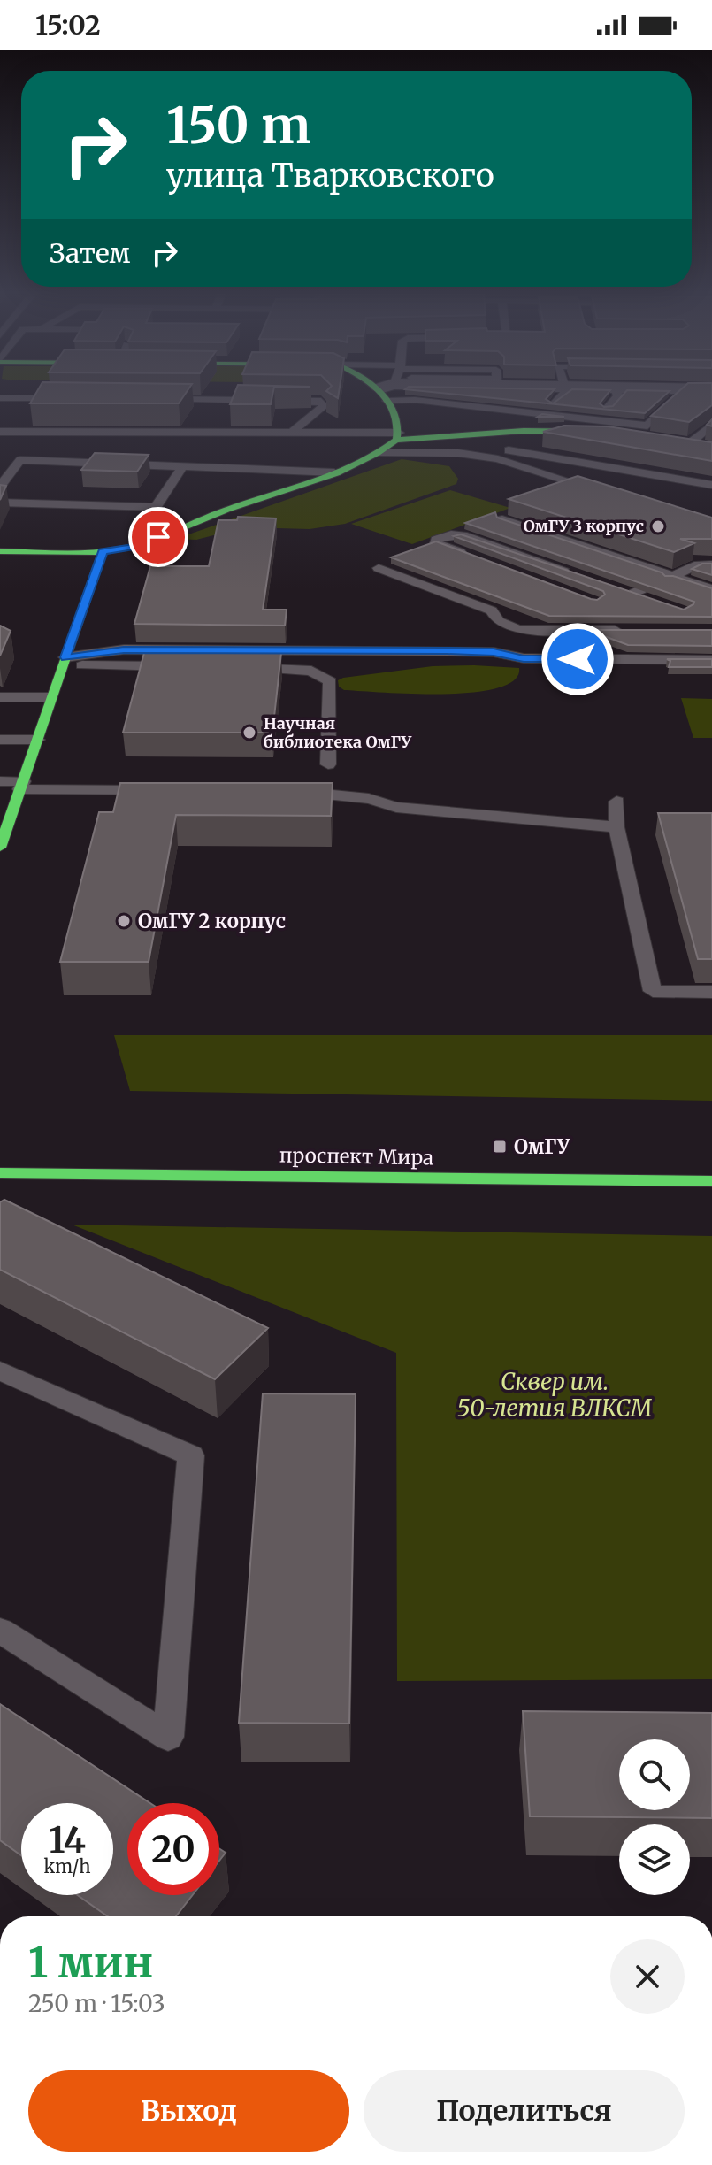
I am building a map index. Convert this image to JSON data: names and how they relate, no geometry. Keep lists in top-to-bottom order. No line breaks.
{"streets":{"street":["проспект Мира"]},"parks":["Сквер им. 50-летия ВЛКСМ"],"places":{"other":["ОмГУ 3 корпус","Научная библиотека ОмГУ","ОмГУ 2 корпус"],"transit":["ОмГУ"]},"page":{"status":"15:02","turn":["150 m","улица Тварковского"],"then":"Затем","speed":"14 km/h","limit":"20","heading":["1 мин","250 m · 15:03"],"buttons":["Выход","Поделиться"]}}
